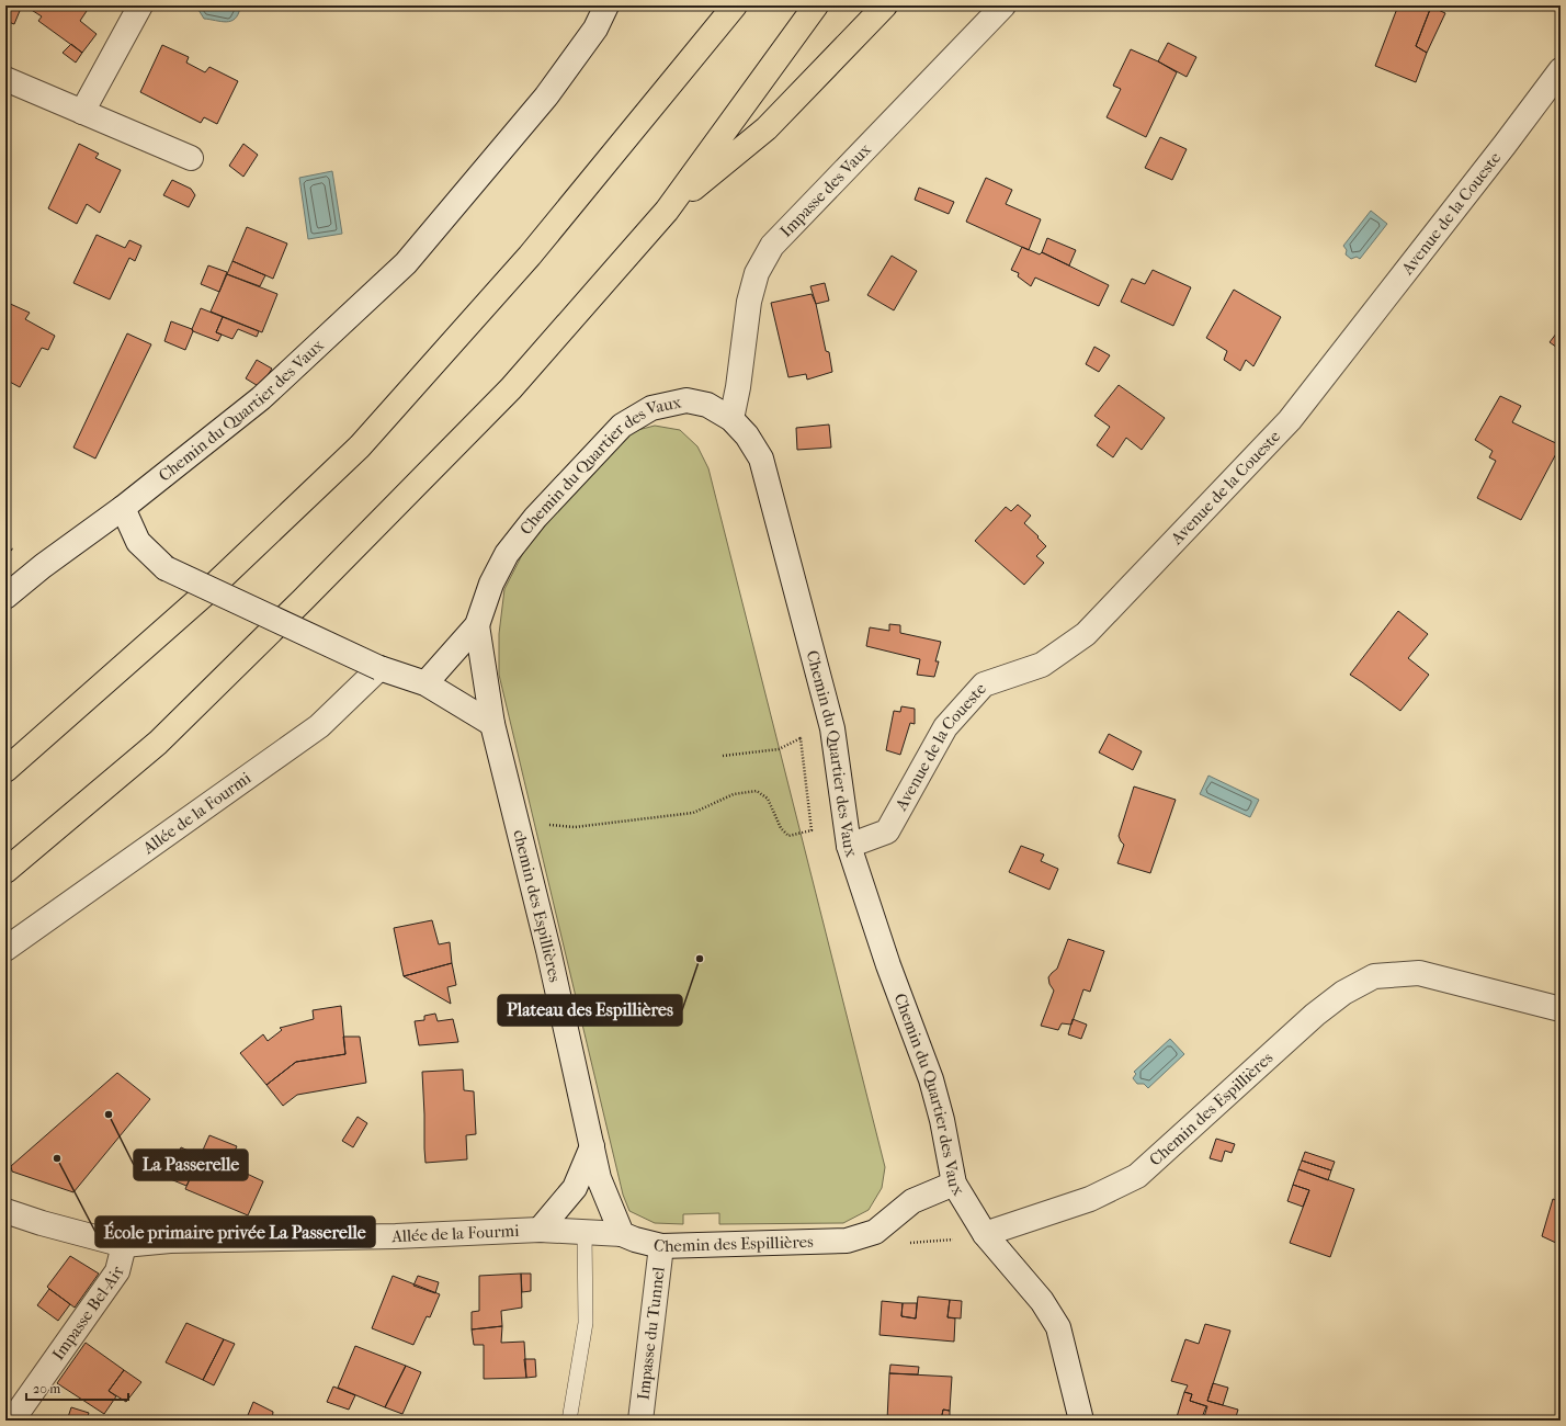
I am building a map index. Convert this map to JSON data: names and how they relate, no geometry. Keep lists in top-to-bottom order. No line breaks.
{"streets":{"street":["Impasse des Vaux","Avenue de la Coueste","Chemin du Quartier des Vaux","Allée de la Fourmi","chemin des Espillières","Chemin des Espillières","Impasse Bel-Air","Impasse du Tunnel"]},"crossings":[["Impasse des Vaux","Chemin du Quartier des Vaux"],["Avenue de la Coueste","Chemin du Quartier des Vaux"],["Chemin du Quartier des Vaux","chemin des Espillières"],["Chemin du Quartier des Vaux","Chemin des Espillières"],["Allée de la Fourmi","chemin des Espillières"],["Allée de la Fourmi","Chemin des Espillières"],["Allée de la Fourmi","Impasse Bel-Air"],["chemin des Espillières","Chemin des Espillières"],["Chemin des Espillières","Impasse du Tunnel"]],"places":["Plateau des Espillières","La Passerelle","École primaire privée La Passerelle"],"scale_bar":"20 m"}
